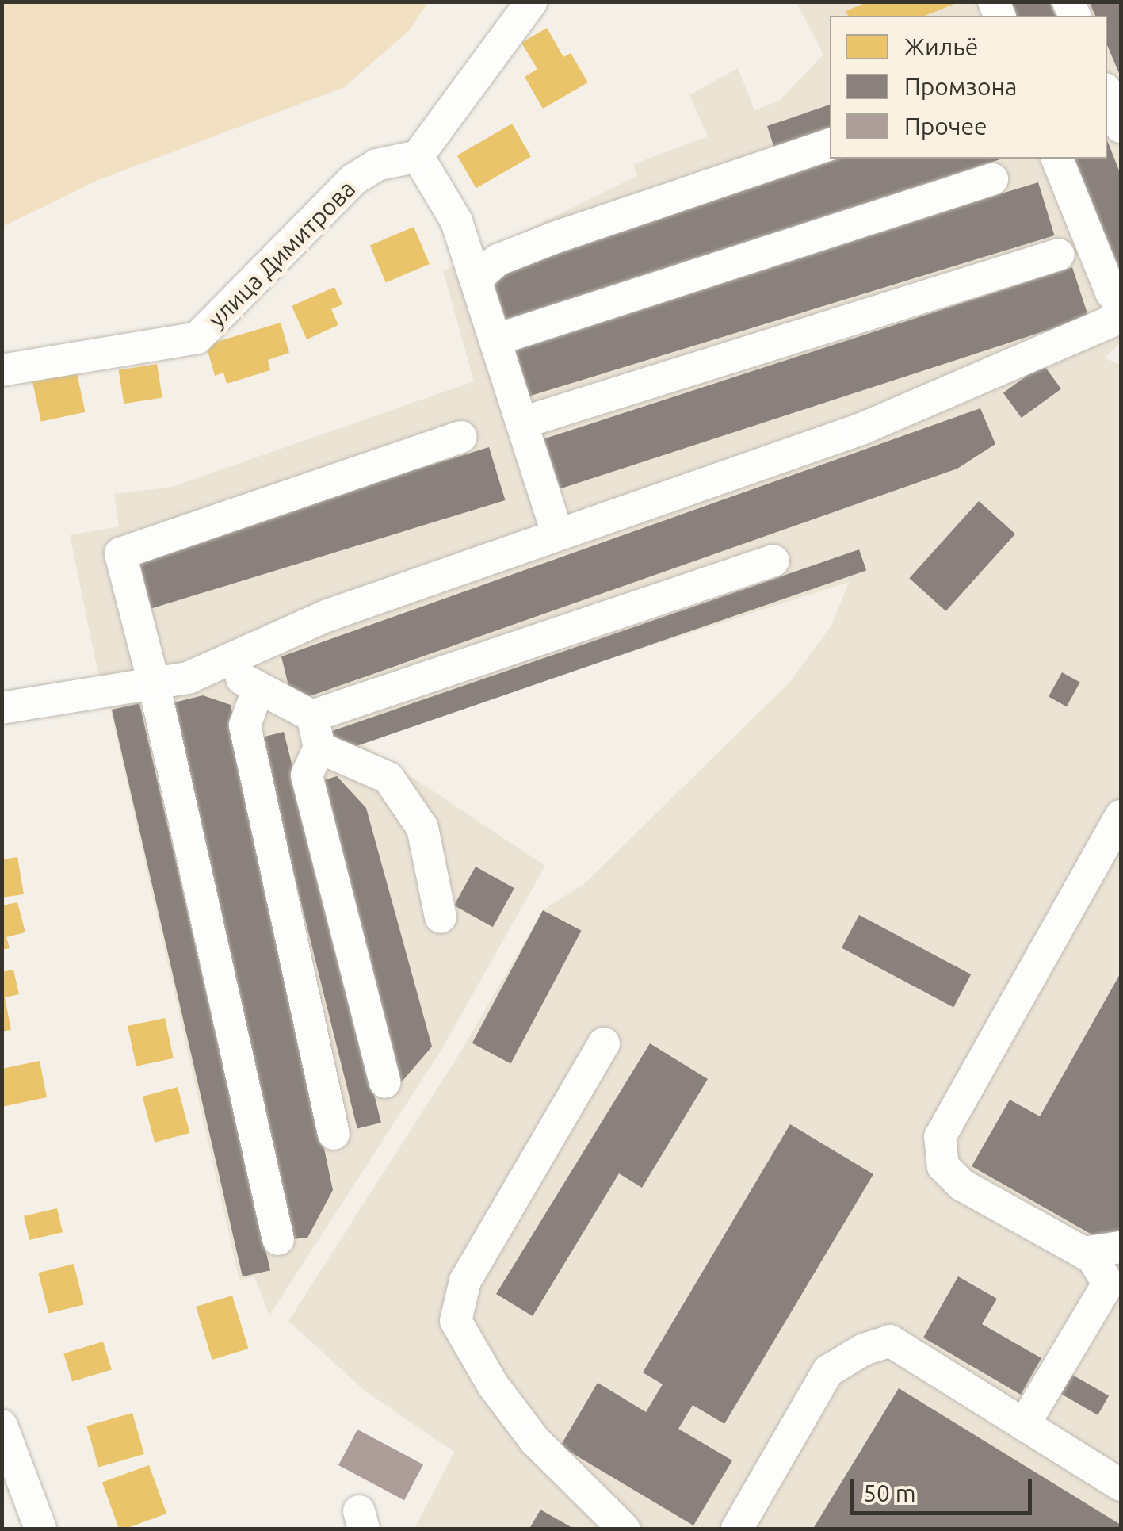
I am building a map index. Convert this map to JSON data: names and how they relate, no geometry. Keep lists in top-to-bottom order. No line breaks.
{"streets":{"street":["улица Димитрова"]},"legend":["Жильё","Промзона","Прочее"],"scale_bar":"50 m"}
